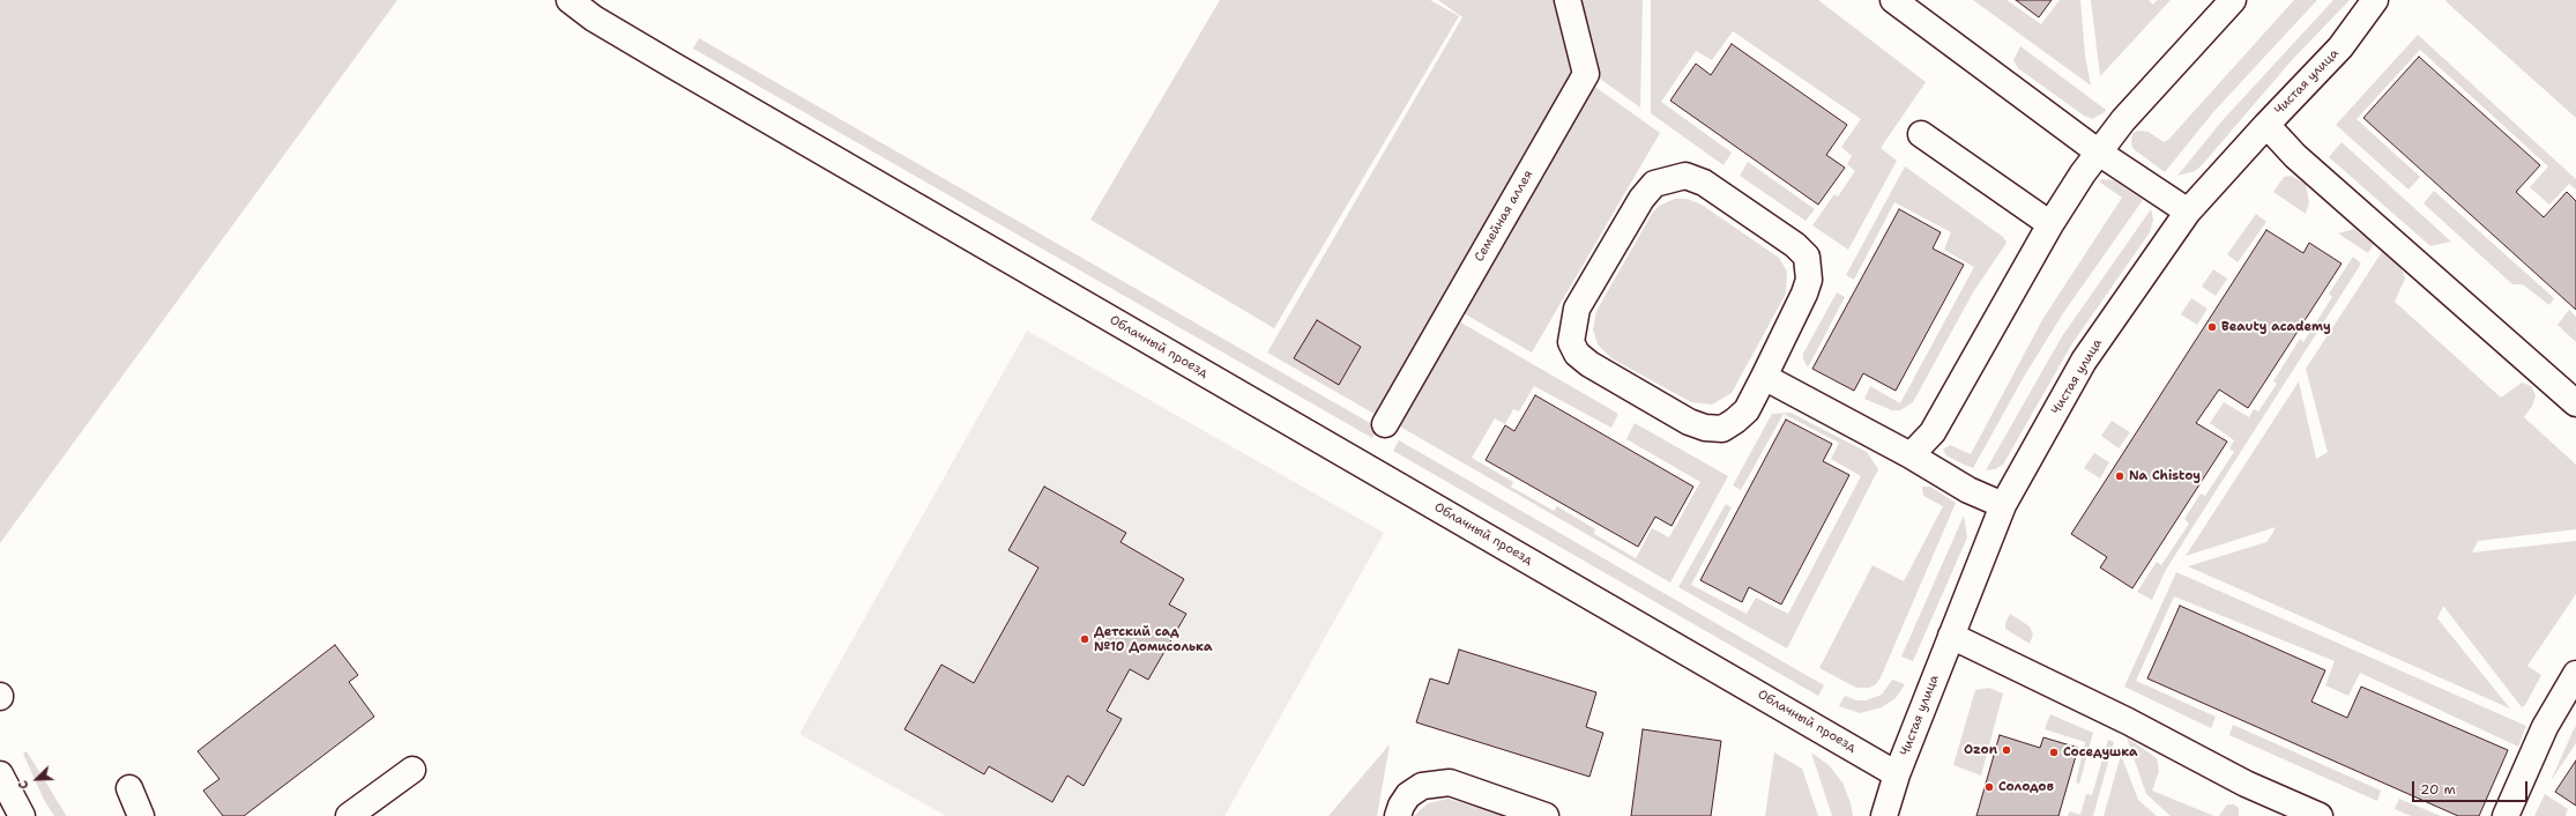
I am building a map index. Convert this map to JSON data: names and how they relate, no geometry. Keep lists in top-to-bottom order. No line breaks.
{"streets":{"street":["Чистая улица","Семейная аллея","Облачный проезд"]},"crossings":[["Чистая улица","Облачный проезд"]],"places":["Beauty academy","Na Chistoy","Детский сад №10 Домисолька","Ozon","Соседушка","Солодов"],"scale_bar":"20 m","north":"bottom left"}
